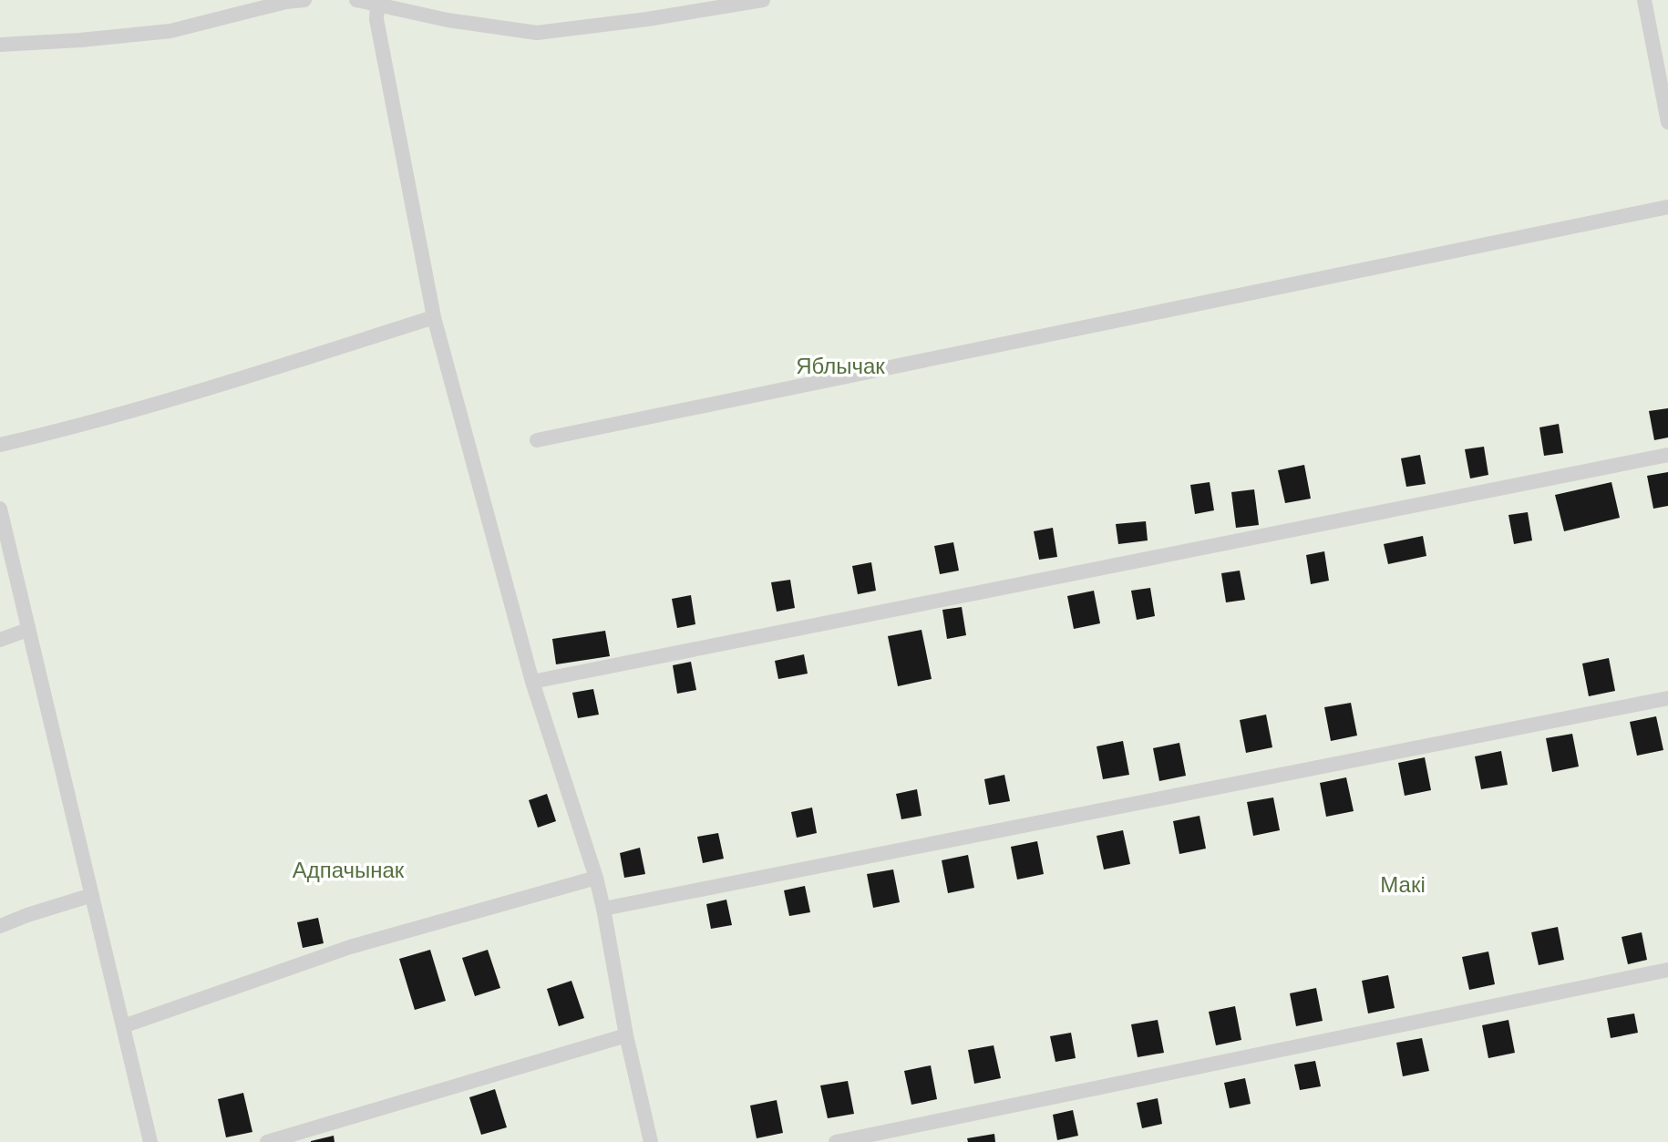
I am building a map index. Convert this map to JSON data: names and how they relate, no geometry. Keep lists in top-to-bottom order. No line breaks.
{"parks":["Яблычак","Адпачынак","Макі"]}
